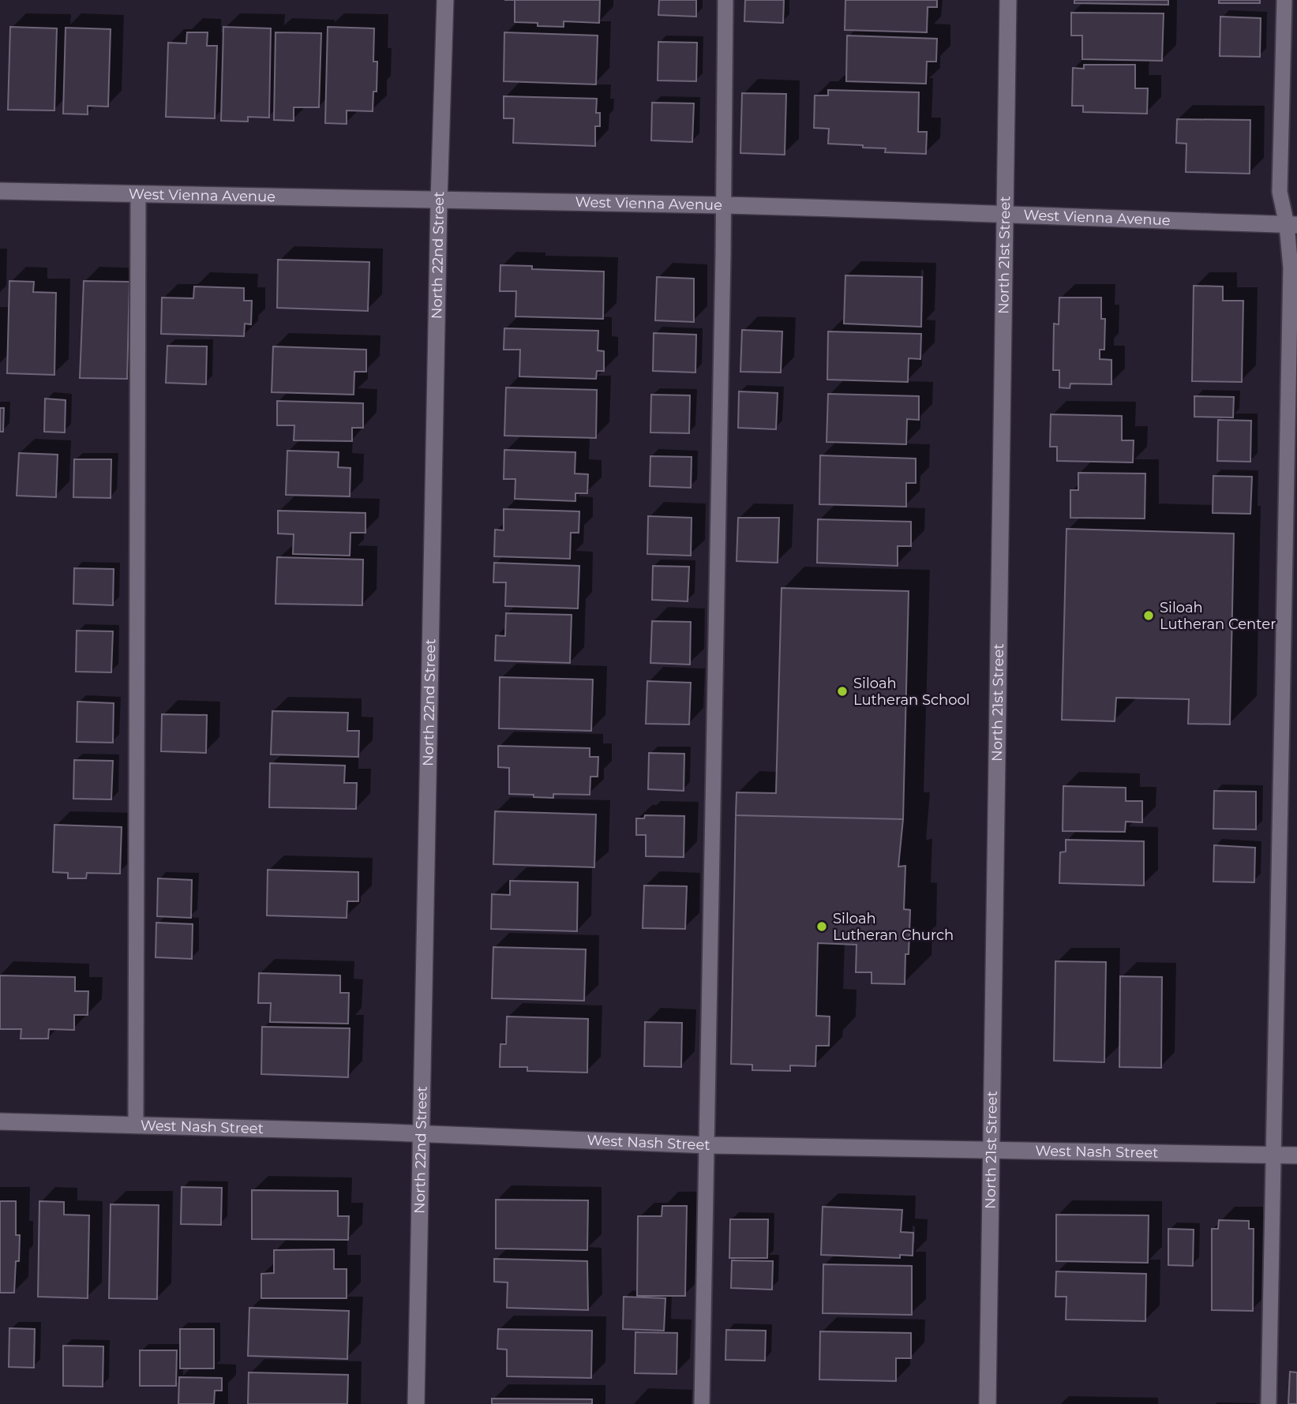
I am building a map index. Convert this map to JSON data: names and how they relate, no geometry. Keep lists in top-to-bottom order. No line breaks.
{"streets":{"street":["West Vienna Avenue","North 22nd Street","North 21st Street","West Nash Street"]},"crossings":[["West Vienna Avenue","North 22nd Street"],["West Vienna Avenue","North 21st Street"],["North 22nd Street","West Nash Street"],["North 21st Street","West Nash Street"]],"places":["Siloah Lutheran Center","Siloah Lutheran School","Siloah Lutheran Church"]}
